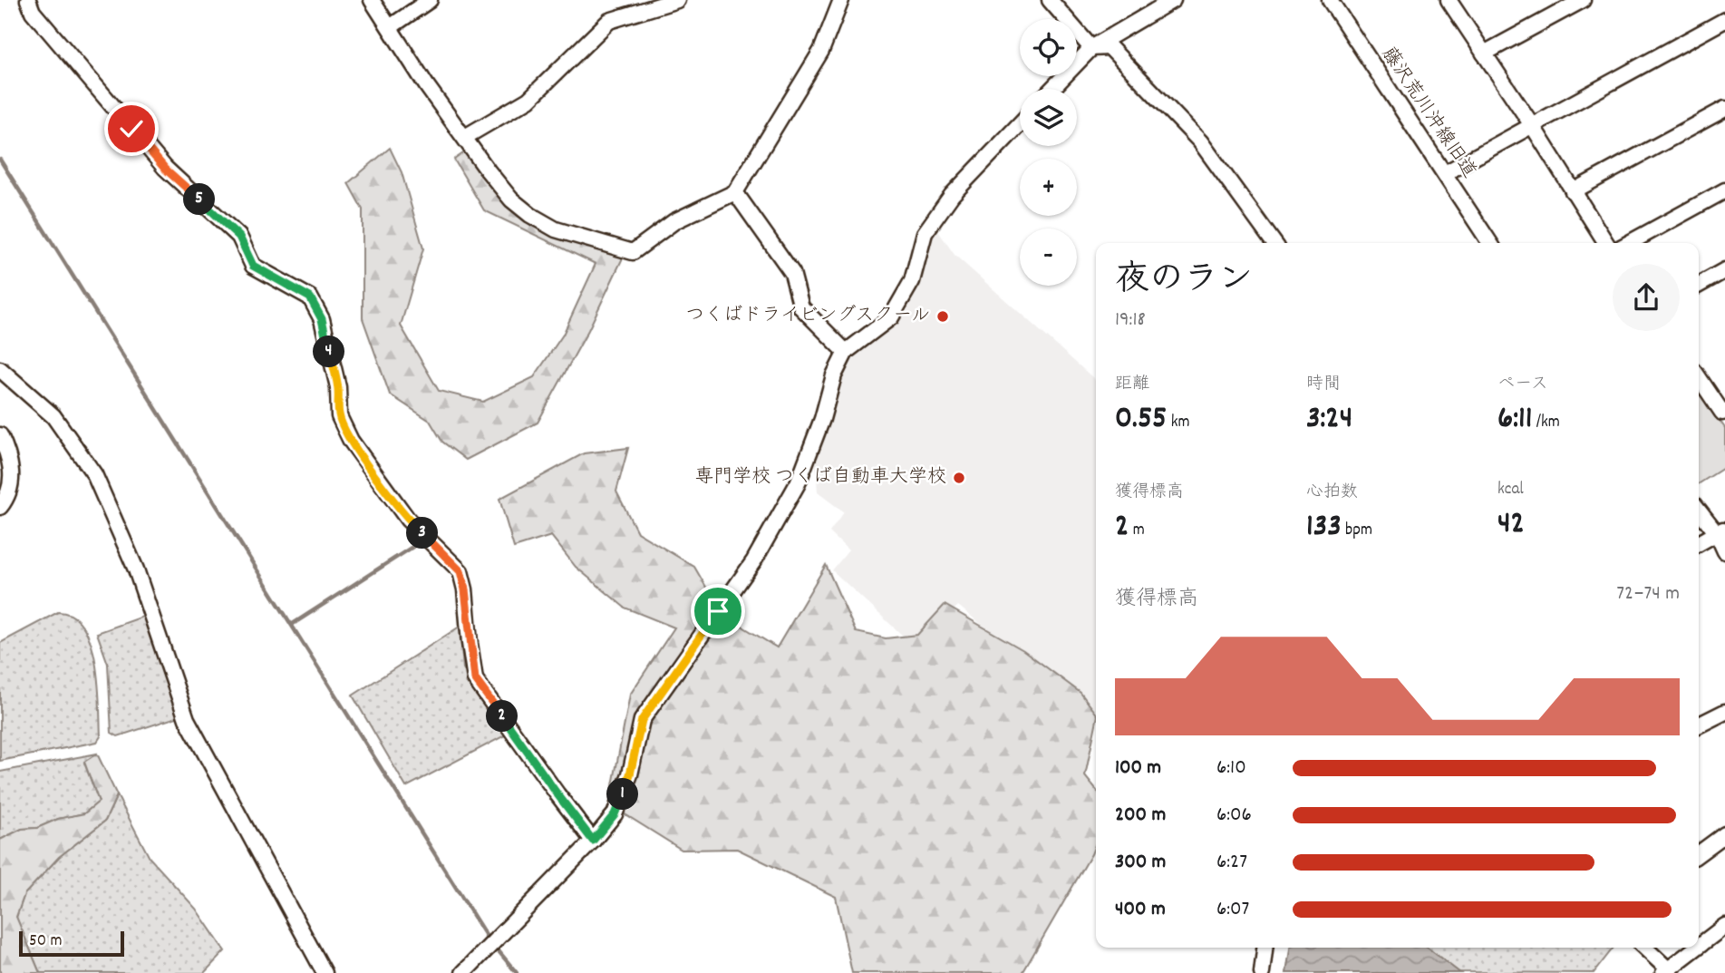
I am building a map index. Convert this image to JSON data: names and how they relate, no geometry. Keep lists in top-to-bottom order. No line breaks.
{"streets":{"street":["藤沢荒川沖線旧道"]},"places":["つくばドライビングスクール","専門学校 つくば自動車大学校"],"scale_bar":"50 m","page":{"map_buttons":["+","−"],"pins":["5","4","3","2","1"],"heading":["夜のラン","19:18"],"stats":[["距離","0.55 km"],["時間","3:24"],["ペース","6:11 /km"],["獲得標高","2 m"],["心拍数","133 bpm"],["kcal","42"]],"chart":["獲得標高","72–74 m"],"list":[{"name":"100 m","note":"6:10"},{"name":"200 m","note":"6:06"},{"name":"300 m","note":"6:27"},{"name":"400 m","note":"6:07"}],"scale":"50 m"}}
